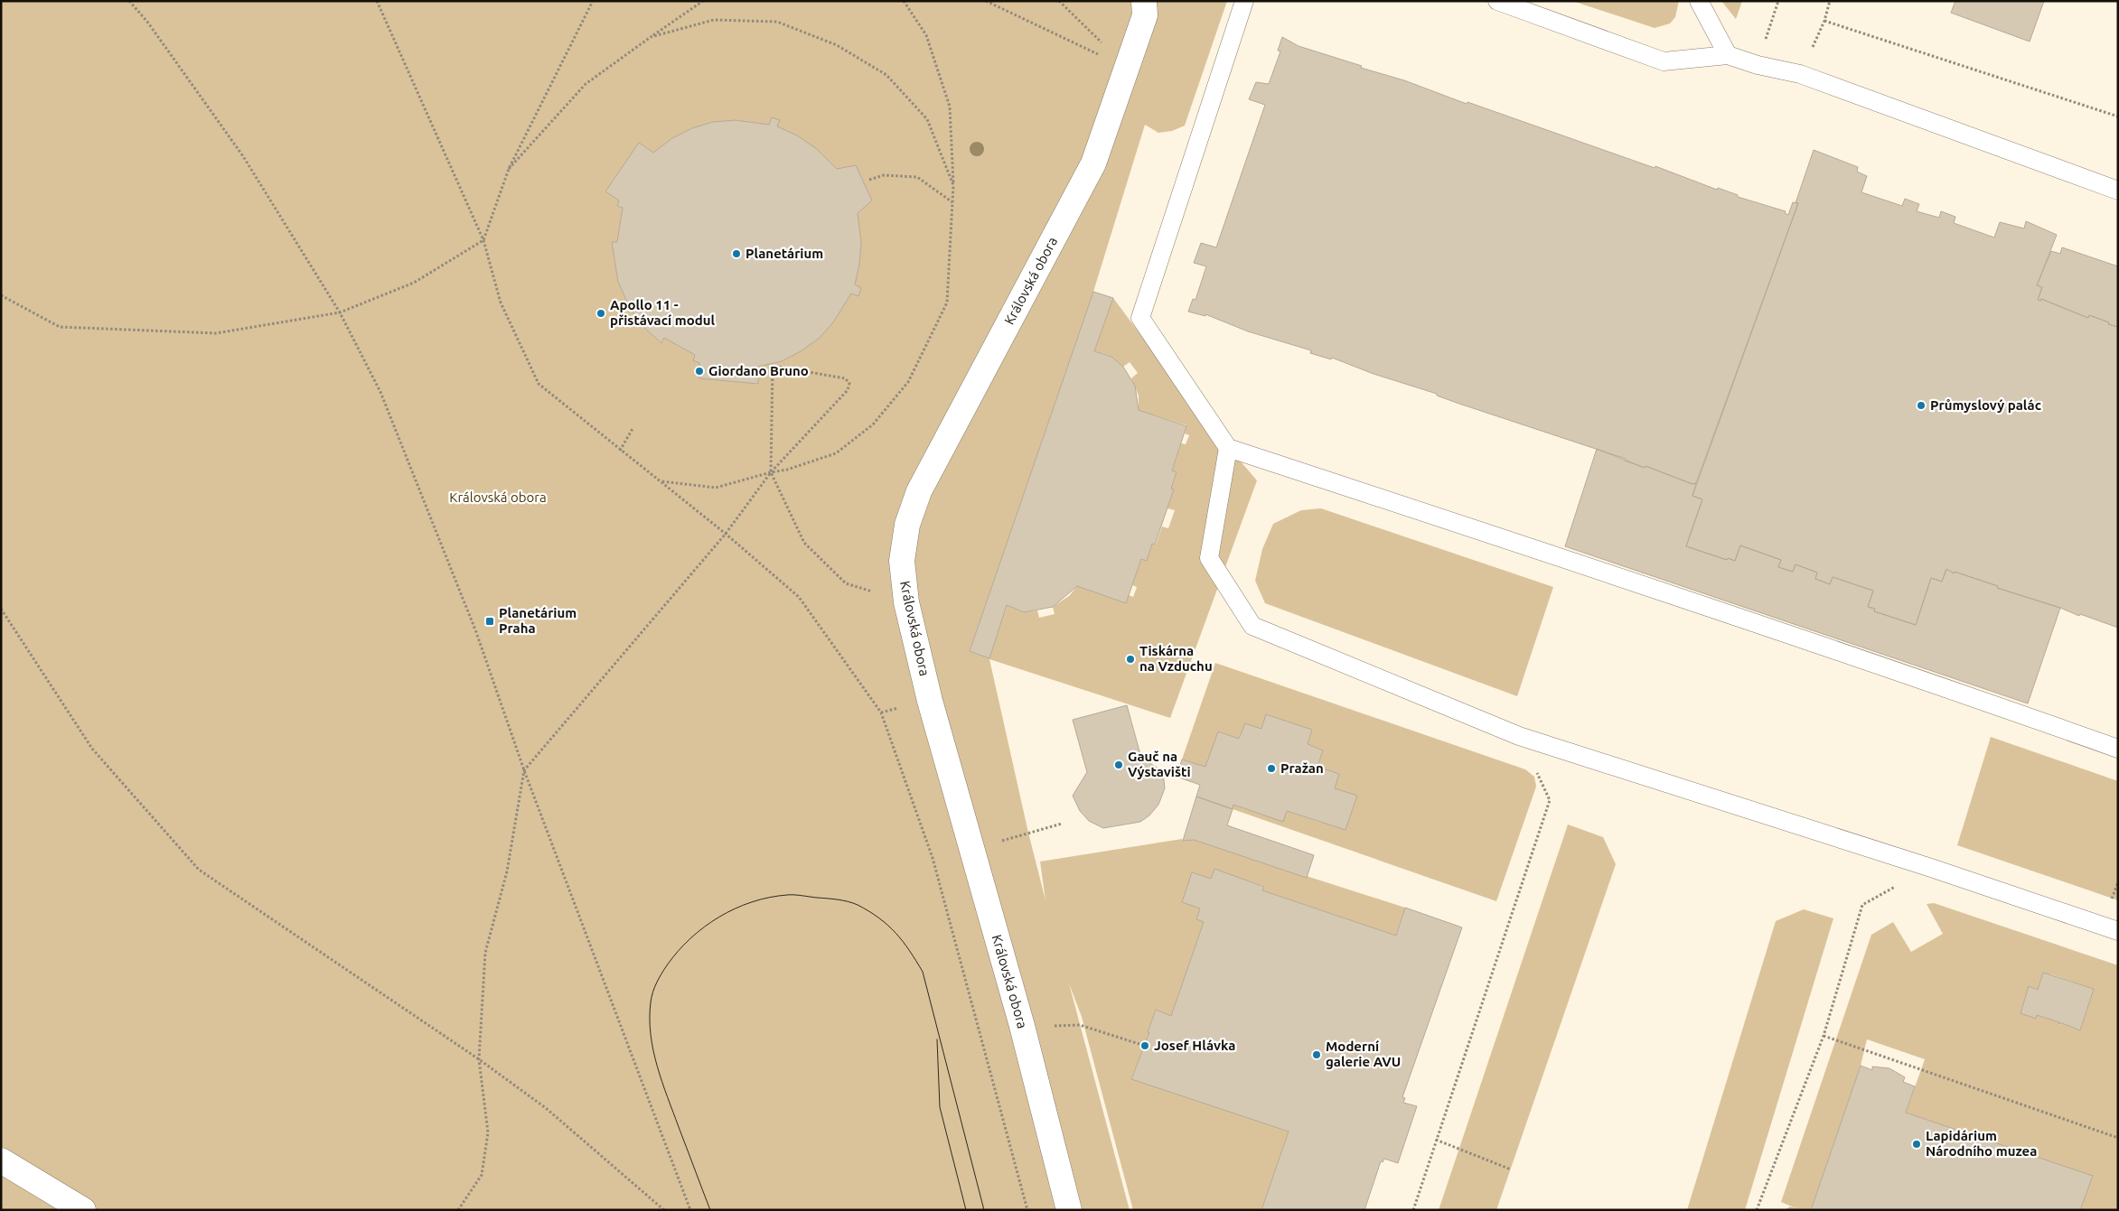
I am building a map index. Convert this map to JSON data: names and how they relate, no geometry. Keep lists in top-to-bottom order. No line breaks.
{"streets":{"street":["Královská obora"]},"parks":["Královská obora"],"places":{"other":["Planetárium","Apollo 11 - přistávací modul","Giordano Bruno","Průmyslový palác","Tiskárna na Vzduchu","Gauč na Výstavišti","Pražan","Josef Hlávka","Moderní galerie AVU","Lapidárium Národního muzea"],"transit":["Planetárium Praha"]}}
